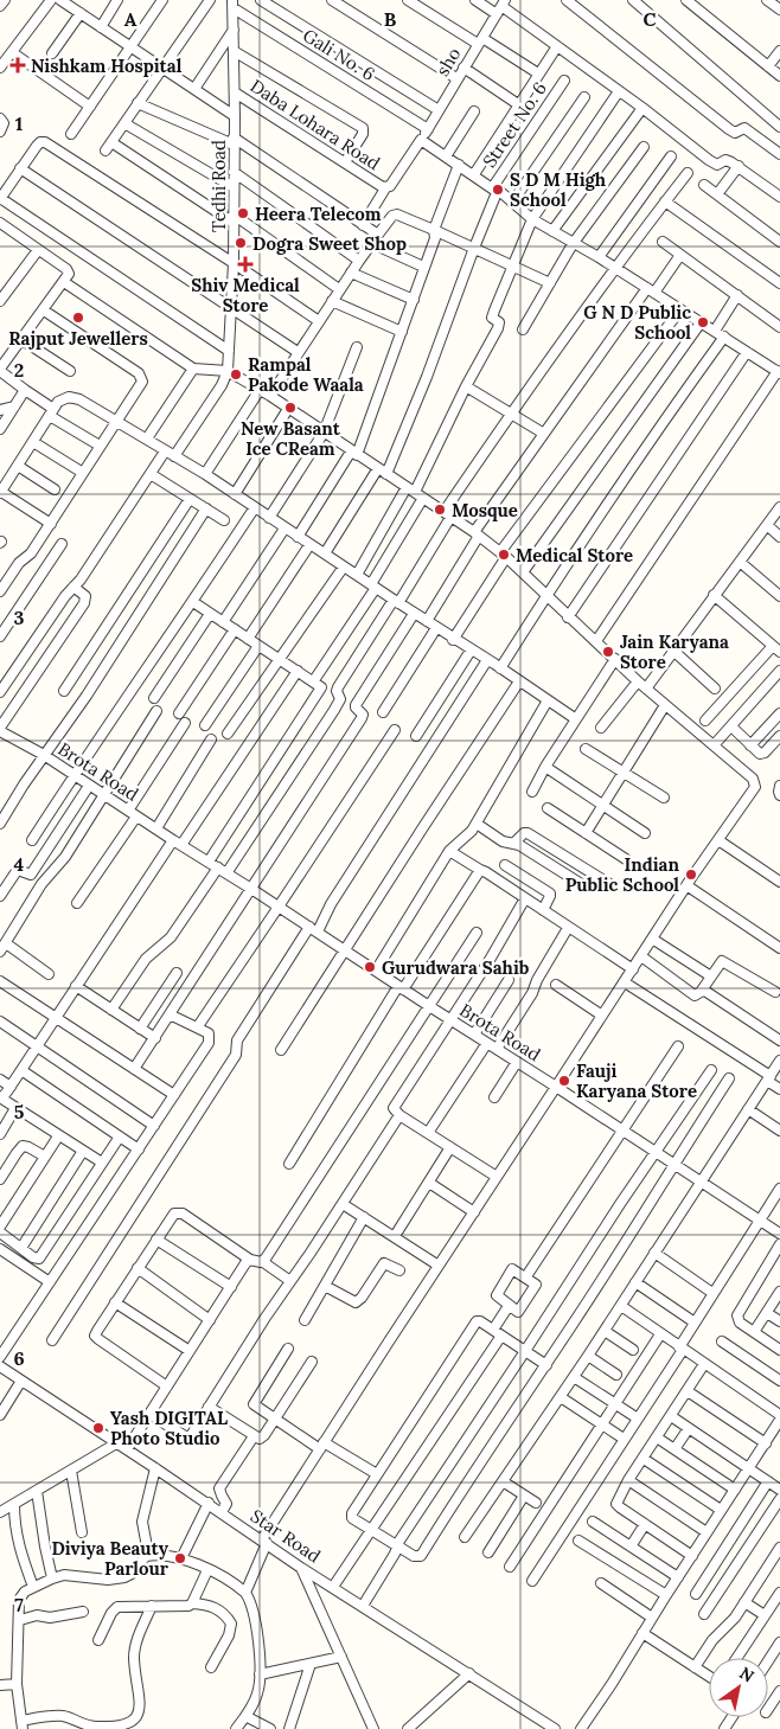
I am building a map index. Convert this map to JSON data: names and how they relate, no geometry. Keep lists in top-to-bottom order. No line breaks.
{"streets":{"street":["Gali No. 6","sho","Daba Lohara Road","Street No. 6","Tedhi Road","Brota Road","Star Road"]},"crossings":[["Gali No. 6","sho"],["Gali No. 6","Tedhi Road"],["sho","Daba Lohara Road"],["Daba Lohara Road","Tedhi Road"]],"places":{"health":["Nishkam Hospital","Shiv Medical Store"],"other":["S D M High School","Heera Telecom","Dogra Sweet Shop","Rajput Jewellers","G N D Public School","Rampal Pakode Waala","New Basant Ice CReam","Mosque","Medical Store","Jain Karyana Store","Indian Public School","Gurudwara Sahib","Fauji Karyana Store","Yash DIGITAL Photo Studio","Diviya Beauty Parlour"]},"north":"top right","grid":{"columns":["A","B","C"],"rows":["1","2","3","4","5","6","7"]}}
